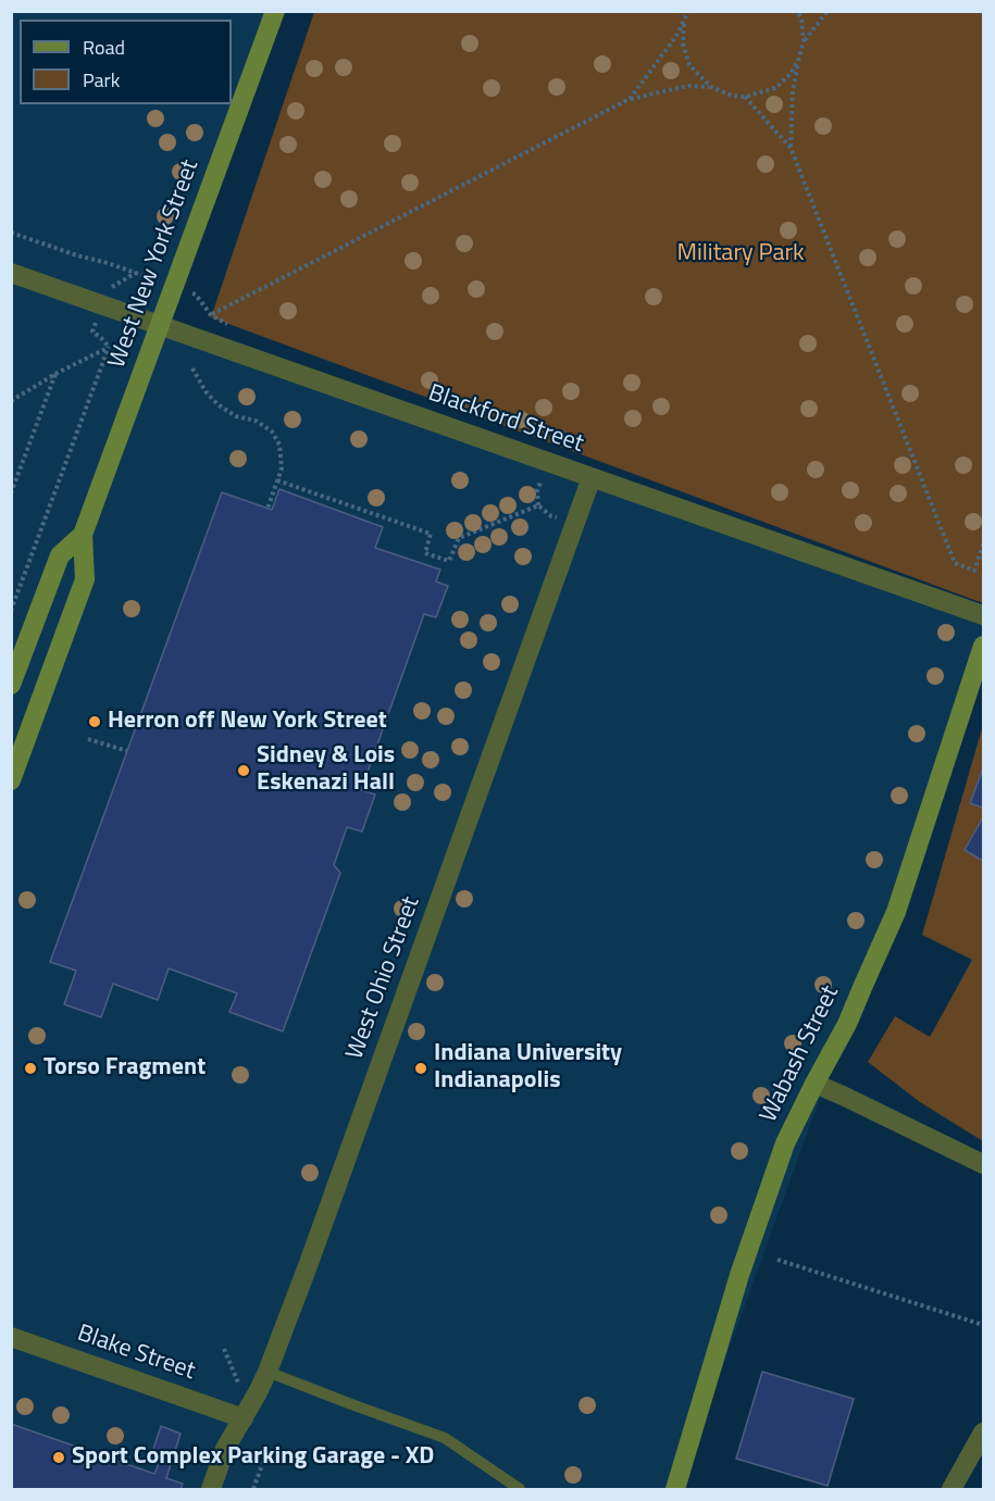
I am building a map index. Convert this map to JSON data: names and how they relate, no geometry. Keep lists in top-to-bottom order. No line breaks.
{"streets":{"main road":["West New York Street","Wabash Street"],"street":["Blackford Street","West Ohio Street","Blake Street"]},"crossings":[["West New York Street","Blackford Street"],["Blackford Street","West Ohio Street"],["West Ohio Street","Blake Street"]],"parks":["Military Park"],"places":["Herron off New York Street","Sidney & Lois Eskenazi Hall","Torso Fragment","Indiana University Indianapolis","Sport Complex Parking Garage - XD"],"legend":["Road","Park"]}
